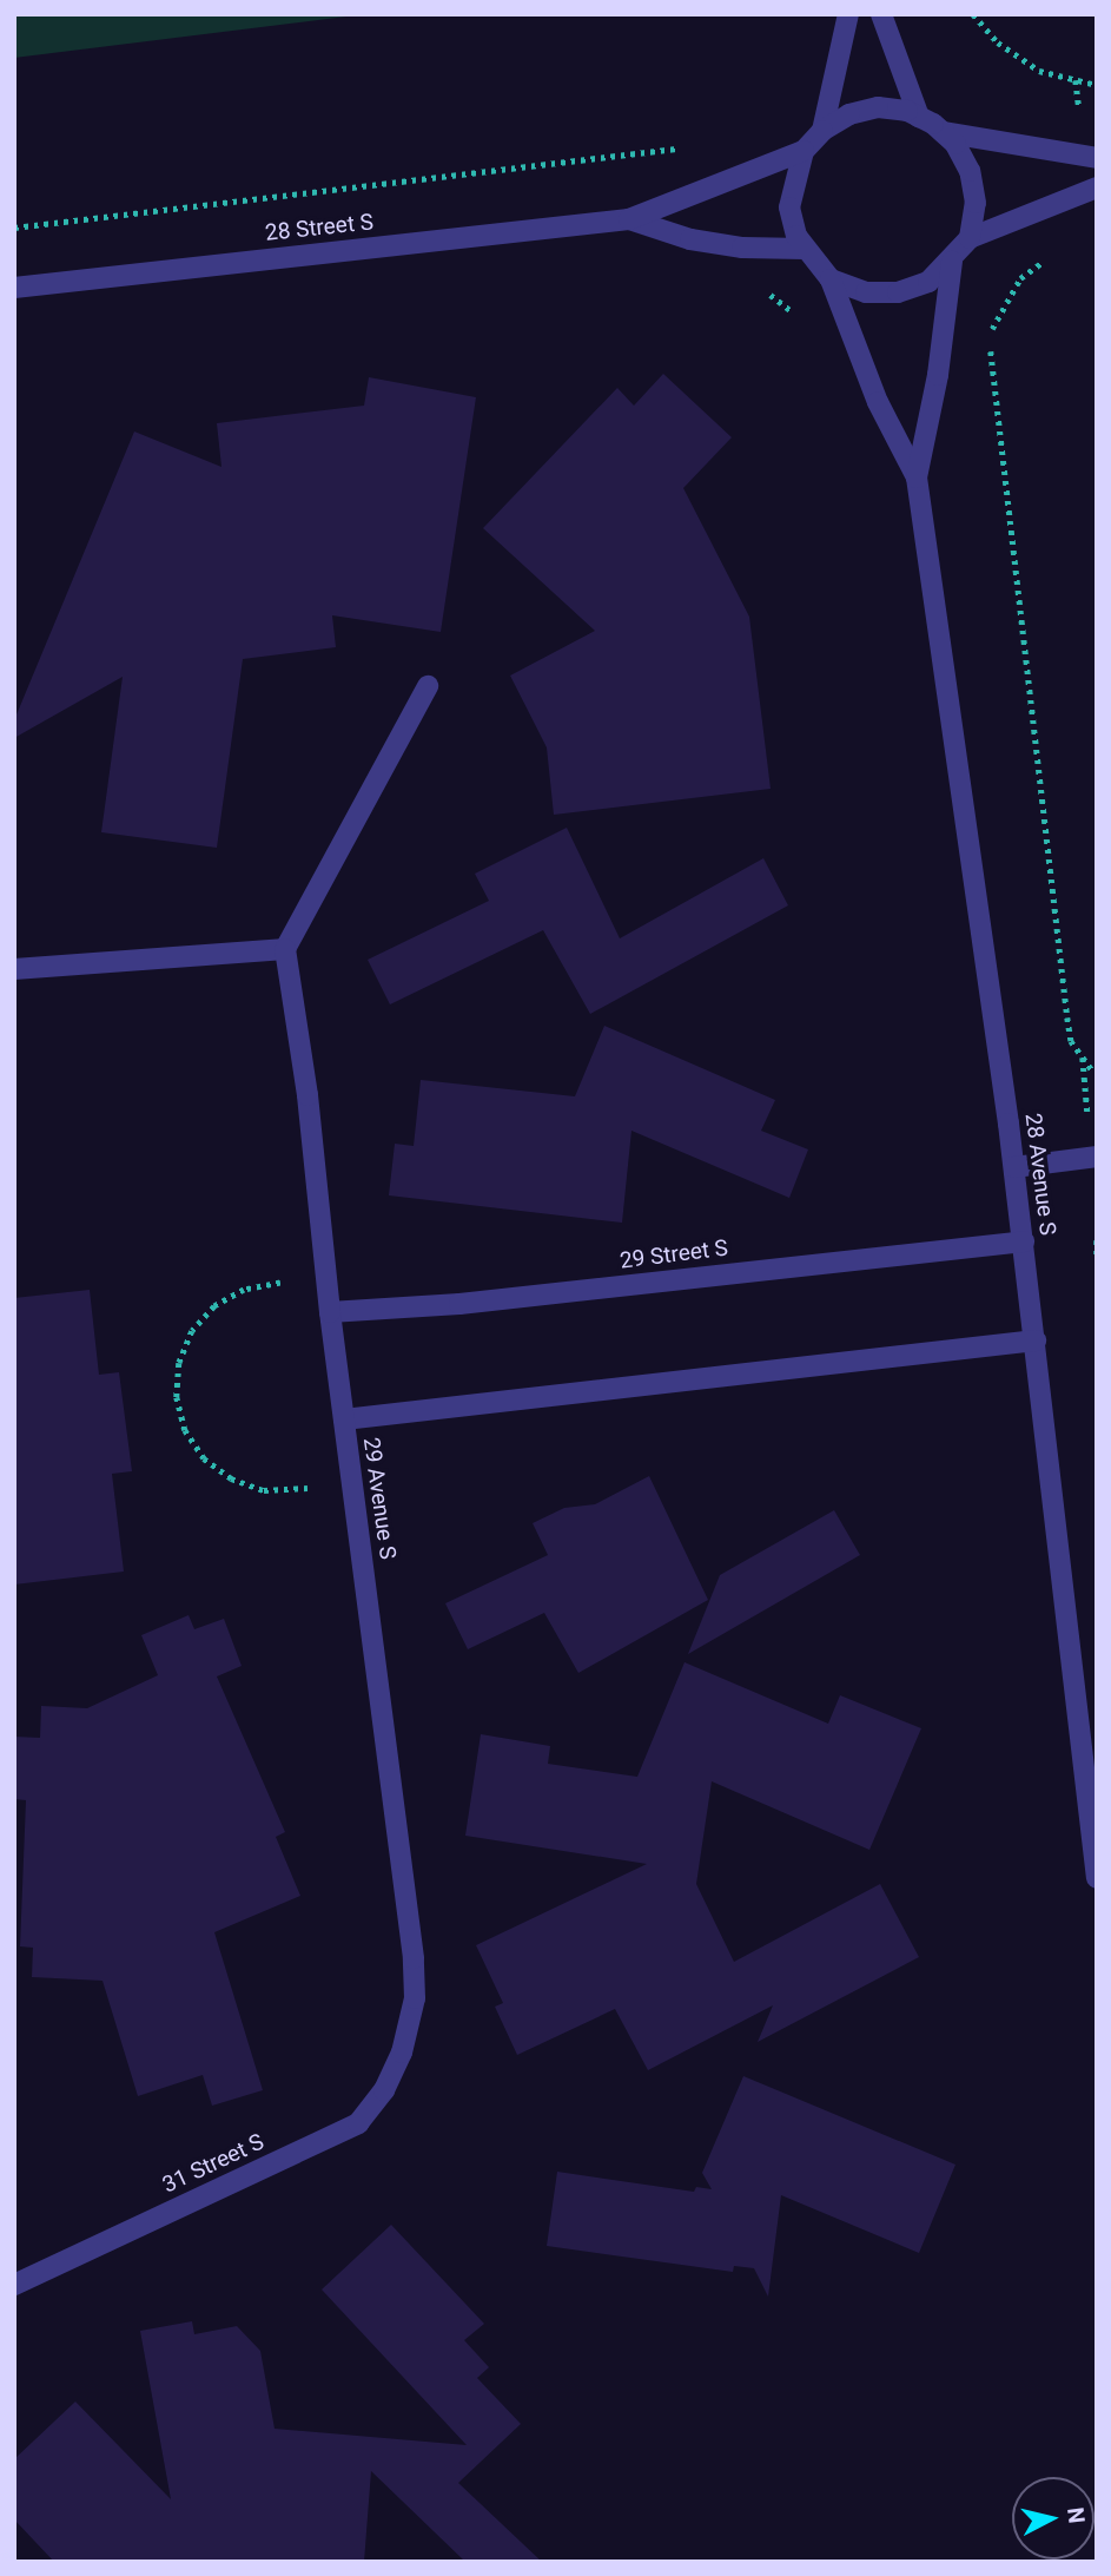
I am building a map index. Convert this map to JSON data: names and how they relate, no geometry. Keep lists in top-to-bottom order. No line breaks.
{"streets":{"street":["28 Street S","28 Avenue S","29 Street S","29 Avenue S","31 Street S"]},"crossings":[["28 Avenue S","29 Street S"],["29 Street S","29 Avenue S"],["29 Avenue S","31 Street S"]],"north":"right"}
